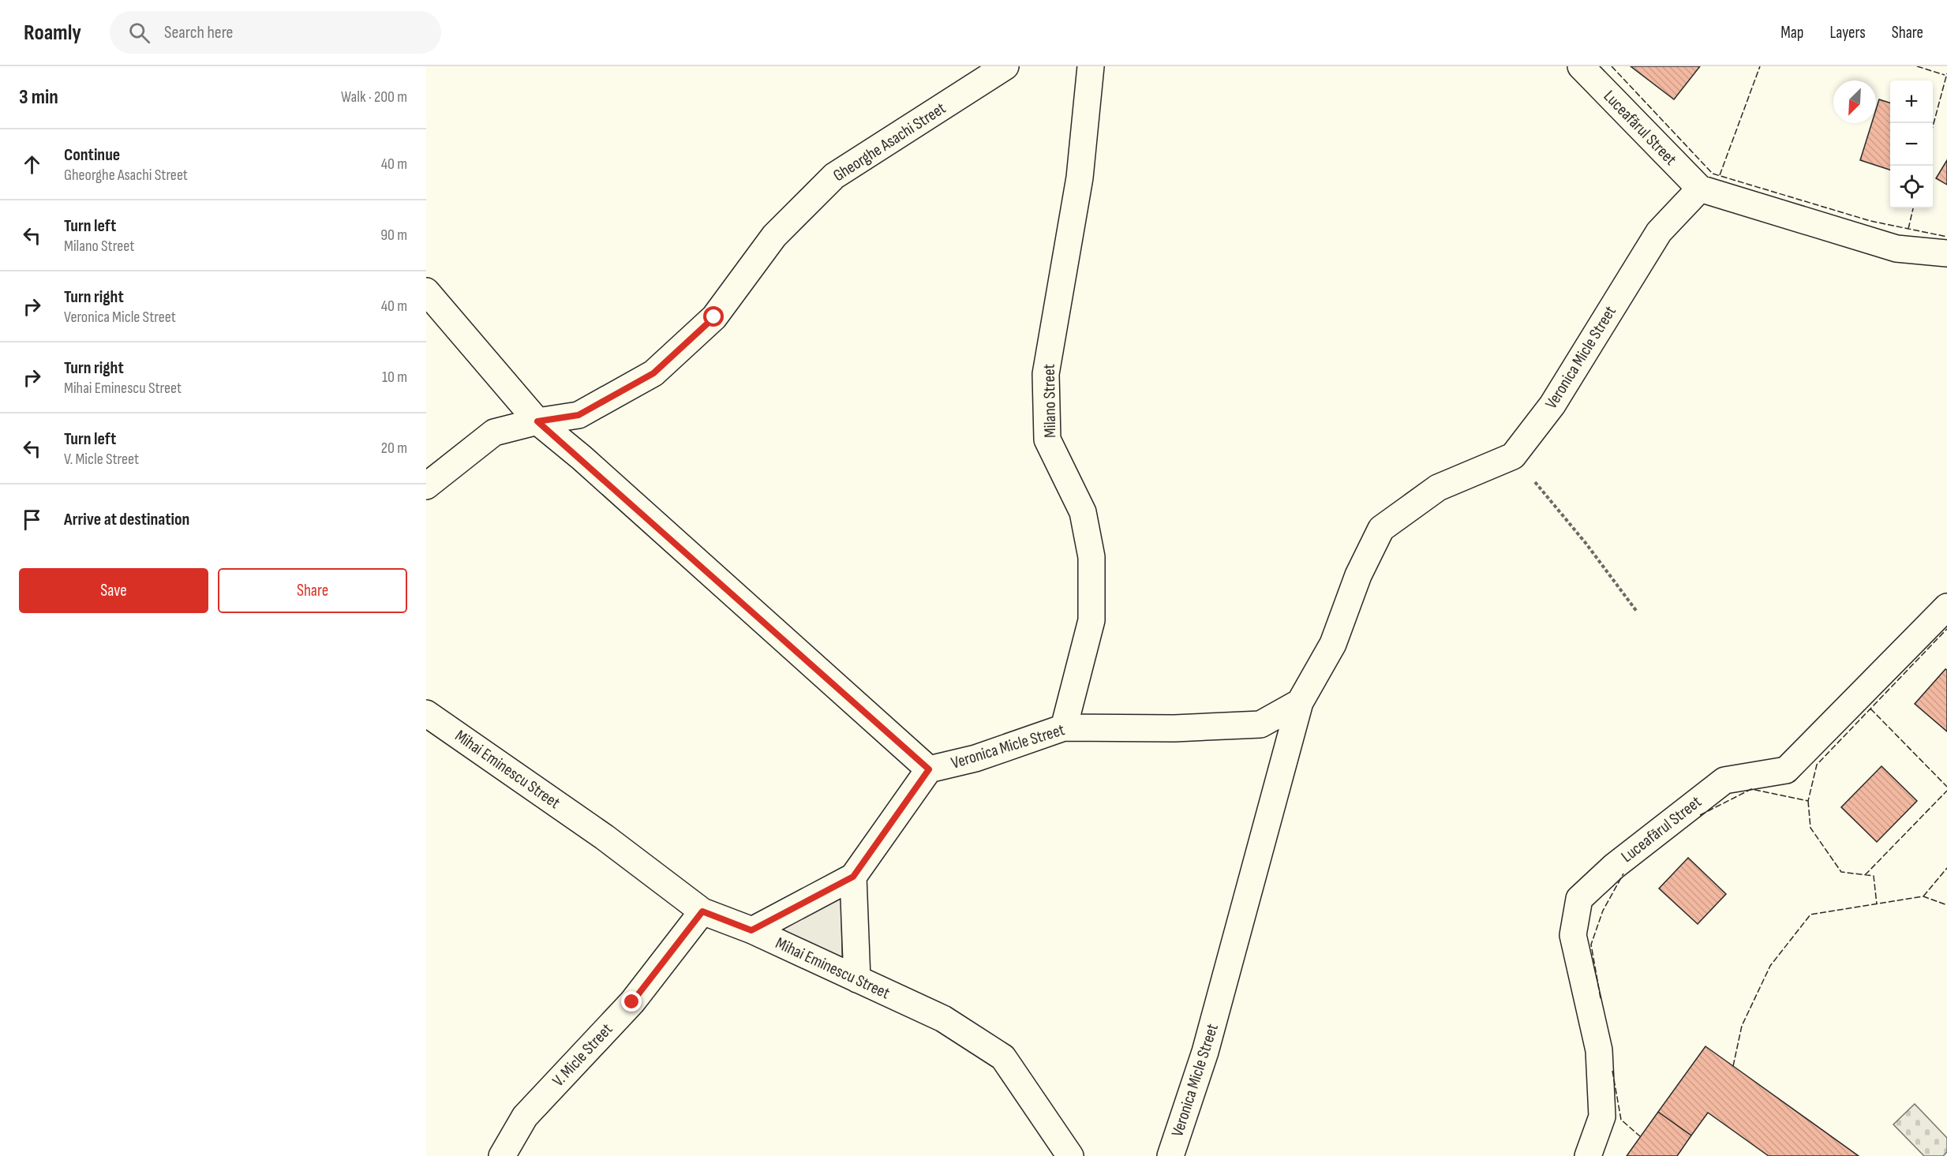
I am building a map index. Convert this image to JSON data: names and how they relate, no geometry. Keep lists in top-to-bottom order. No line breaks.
{"streets":{"street":["Luceafărul Street","Gheorghe Asachi Street","Veronica Micle Street","Milano Street","Mihai Eminescu Street","V. Micle Street"]},"crossings":[["Luceafărul Street","Veronica Micle Street"],["Veronica Micle Street","Milano Street"],["Veronica Micle Street","Mihai Eminescu Street"],["Mihai Eminescu Street","V. Micle Street"]],"north":"bottom left","page":{"header":"Roamly","search":"Search here","nav":["Map","Layers","Share"],"heading":["3 min","Walk · 200 m"],"map_buttons":["+","−"],"list":[["Continue","Gheorghe Asachi Street","40 m"],["Turn left","Milano Street","90 m"],["Turn right","Veronica Micle Street","40 m"],["Turn right","Mihai Eminescu Street","10 m"],["Turn left","V. Micle Street","20 m"],"Arrive at destination"],"buttons":["Save","Share"]}}
